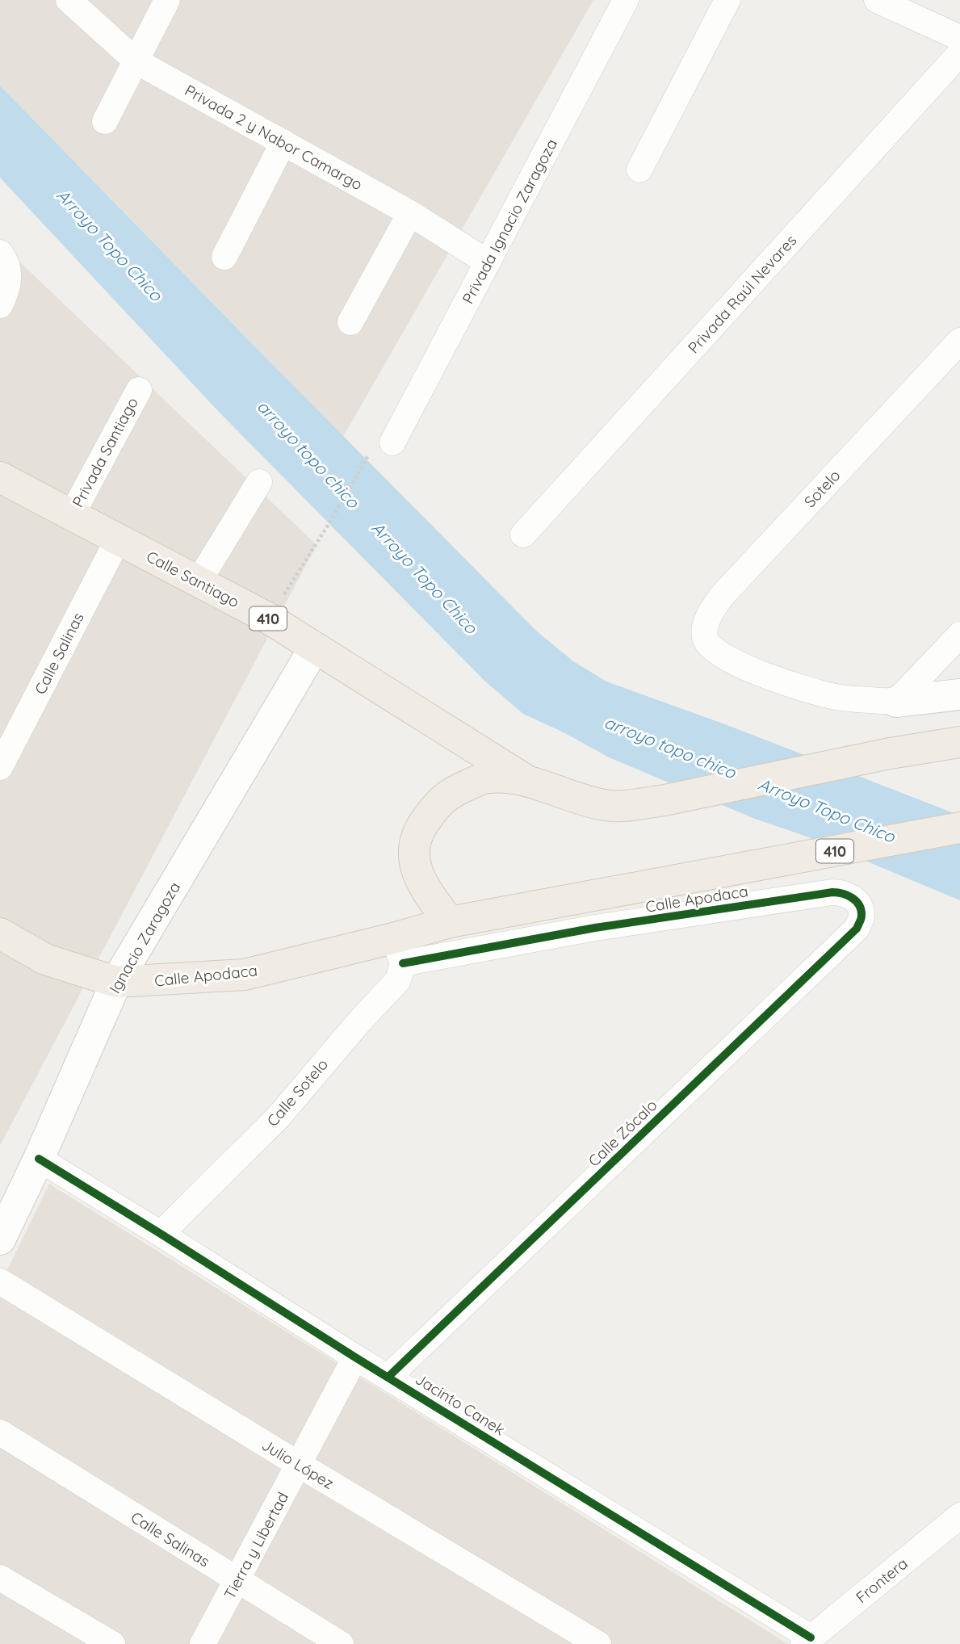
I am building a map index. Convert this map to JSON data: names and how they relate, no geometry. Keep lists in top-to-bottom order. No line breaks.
{"streets":{"main road":["Calle Santiago","410","Calle Apodaca"],"street":["Privada 2 y Nabor Camargo","Privada Ignacio Zaragoza","Privada Raúl Nevares","Privada Santiago","Sotelo","Calle Salinas","Ignacio Zaragoza","Calle Sotelo","Calle Zócalo","Jacinto Canek","Julio López","Tierra y Libertad","Frontera"]},"crossings":[["Privada 2 y Nabor Camargo","Privada Ignacio Zaragoza"],["Privada Santiago","Calle Santiago"],["Calle Santiago","410"],["Calle Santiago","Calle Salinas"],["Calle Santiago","Ignacio Zaragoza"],["410","Calle Apodaca"],["Calle Salinas","Tierra y Libertad"],["Calle Apodaca","Ignacio Zaragoza"],["Calle Apodaca","Calle Sotelo"],["Calle Apodaca","Calle Zócalo"],["Ignacio Zaragoza","Jacinto Canek"],["Calle Sotelo","Jacinto Canek"],["Calle Zócalo","Jacinto Canek"],["Jacinto Canek","Tierra y Libertad"],["Jacinto Canek","Frontera"],["Julio López","Tierra y Libertad"]],"water":["Arroyo Topo Chico","arroyo topo chico"]}
